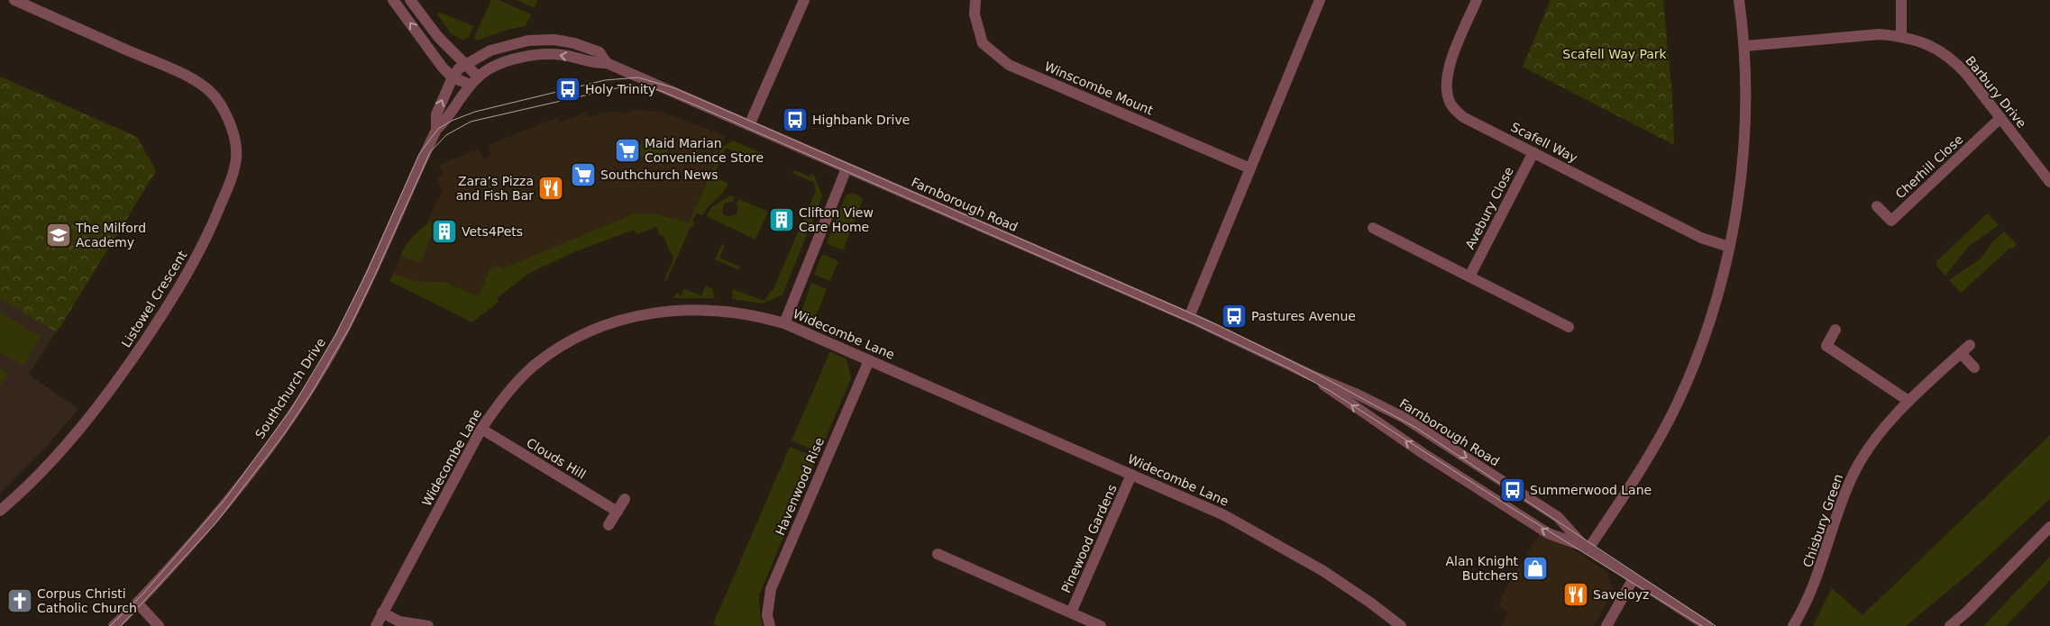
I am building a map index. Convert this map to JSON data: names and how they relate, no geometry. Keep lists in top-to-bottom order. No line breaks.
{"streets":{"street":["Winscombe Mount","Barbury Drive","Scafell Way","Cherhill Close","Farnborough Road","Avebury Close","Listowel Crescent","Widecombe Lane","Southchurch Drive","Clouds Hill","Havenwood Rise","Chisbury Green","Pinewood Gardens"]},"crossings":[["Barbury Drive","Cherhill Close"],["Scafell Way","Avebury Close"],["Farnborough Road","Southchurch Drive"],["Widecombe Lane","Clouds Hill"],["Widecombe Lane","Havenwood Rise"],["Widecombe Lane","Pinewood Gardens"]],"parks":["Scafell Way Park"],"places":{"bus stop":["Holy Trinity","Highbank Drive","Pastures Avenue","Summerwood Lane"],"supermarket":["Maid Marian Convenience Store","Southchurch News"],"restaurant":["Zara’s Pizza and Fish Bar","Saveloyz"],"building":["Clifton View Care Home","Vets4Pets"],"school or university":["The Milford Academy"],"shop":["Alan Knight Butchers"],"church":["Corpus Christi Catholic Church"]}}
